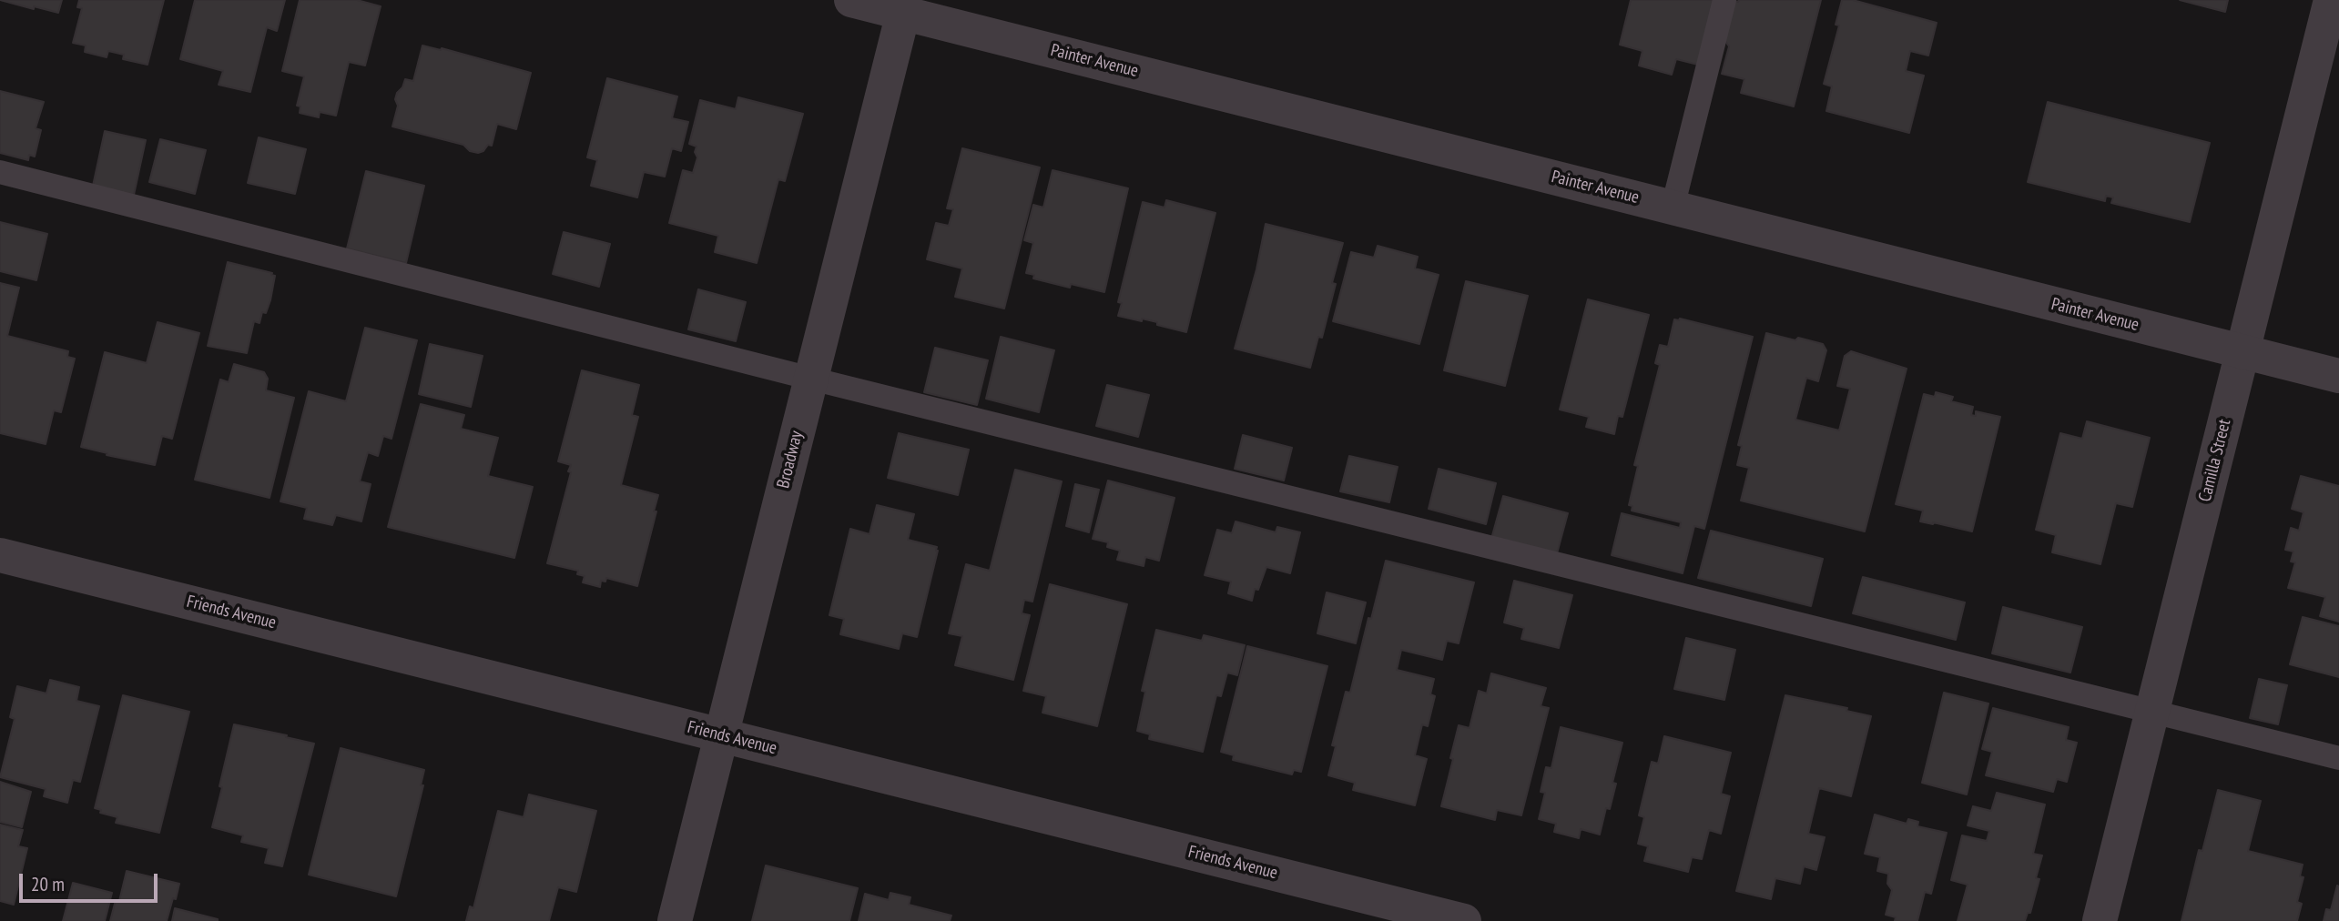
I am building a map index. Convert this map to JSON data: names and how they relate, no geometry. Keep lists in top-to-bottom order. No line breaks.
{"streets":{"street":["Painter Avenue","Broadway","Camilla Street","Friends Avenue"]},"crossings":[["Painter Avenue","Broadway"],["Painter Avenue","Camilla Street"],["Broadway","Friends Avenue"]],"scale_bar":"20 m"}
